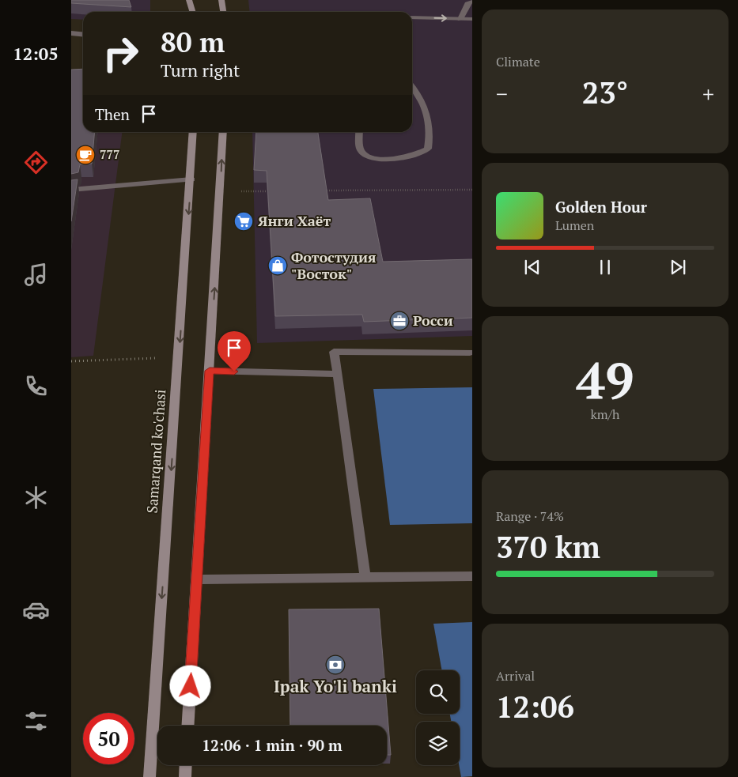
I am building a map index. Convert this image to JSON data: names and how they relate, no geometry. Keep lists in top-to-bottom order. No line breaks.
{"streets":{"main road":["Samarqand ko'chasi"]},"places":{"cafe":["777"],"supermarket":["Янги Хаёт"],"shop":["Фотостудия \"Восток\""],"office":["Росси"],"bank":["Ipak Yo'li banki"]},"page":{"tabs":"12:05","tile":["Climate",["49","km/h"],["Range · 74%","370 km"],["Arrival","12:06"]],"turn":["80 m","Turn right"],"heat":["−","23°","+"],"then":"Then","song":["Golden Hour","Lumen"],"limit":"50","trip":"12:06 · 1 min · 90 m"}}
